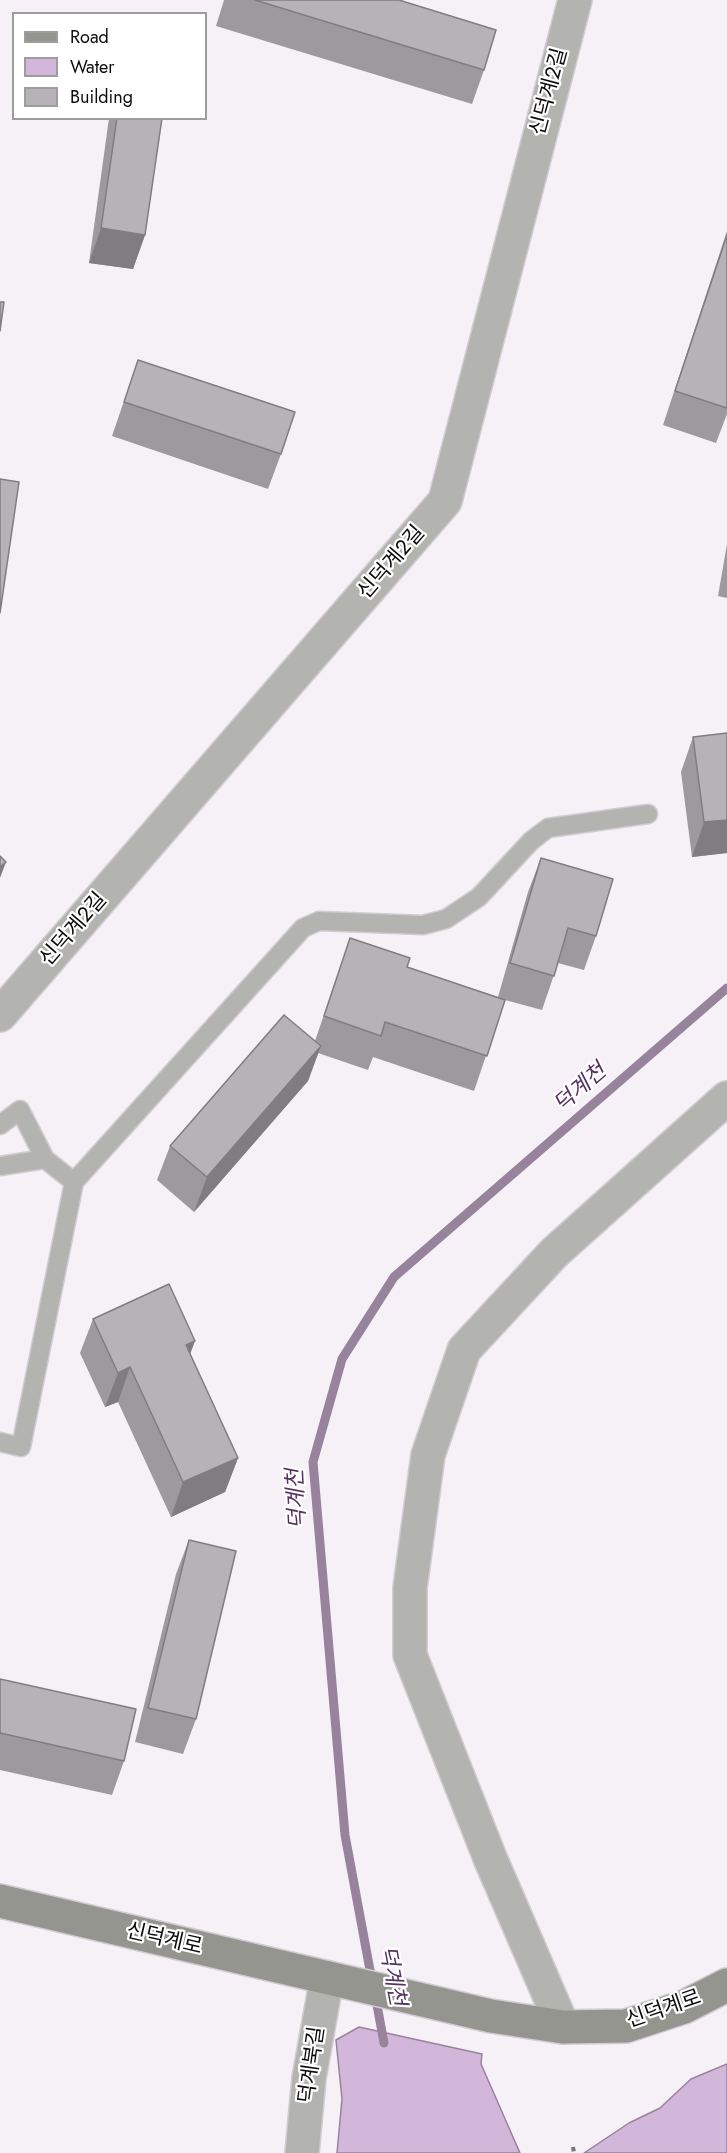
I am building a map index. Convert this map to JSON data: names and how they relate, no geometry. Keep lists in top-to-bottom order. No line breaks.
{"streets":{"street":["신덕계2길","신덕계로","덕계북길"]},"crossings":[["신덕계로","덕계북길"]],"water":["덕계천"],"legend":["Road","Water","Building"]}
